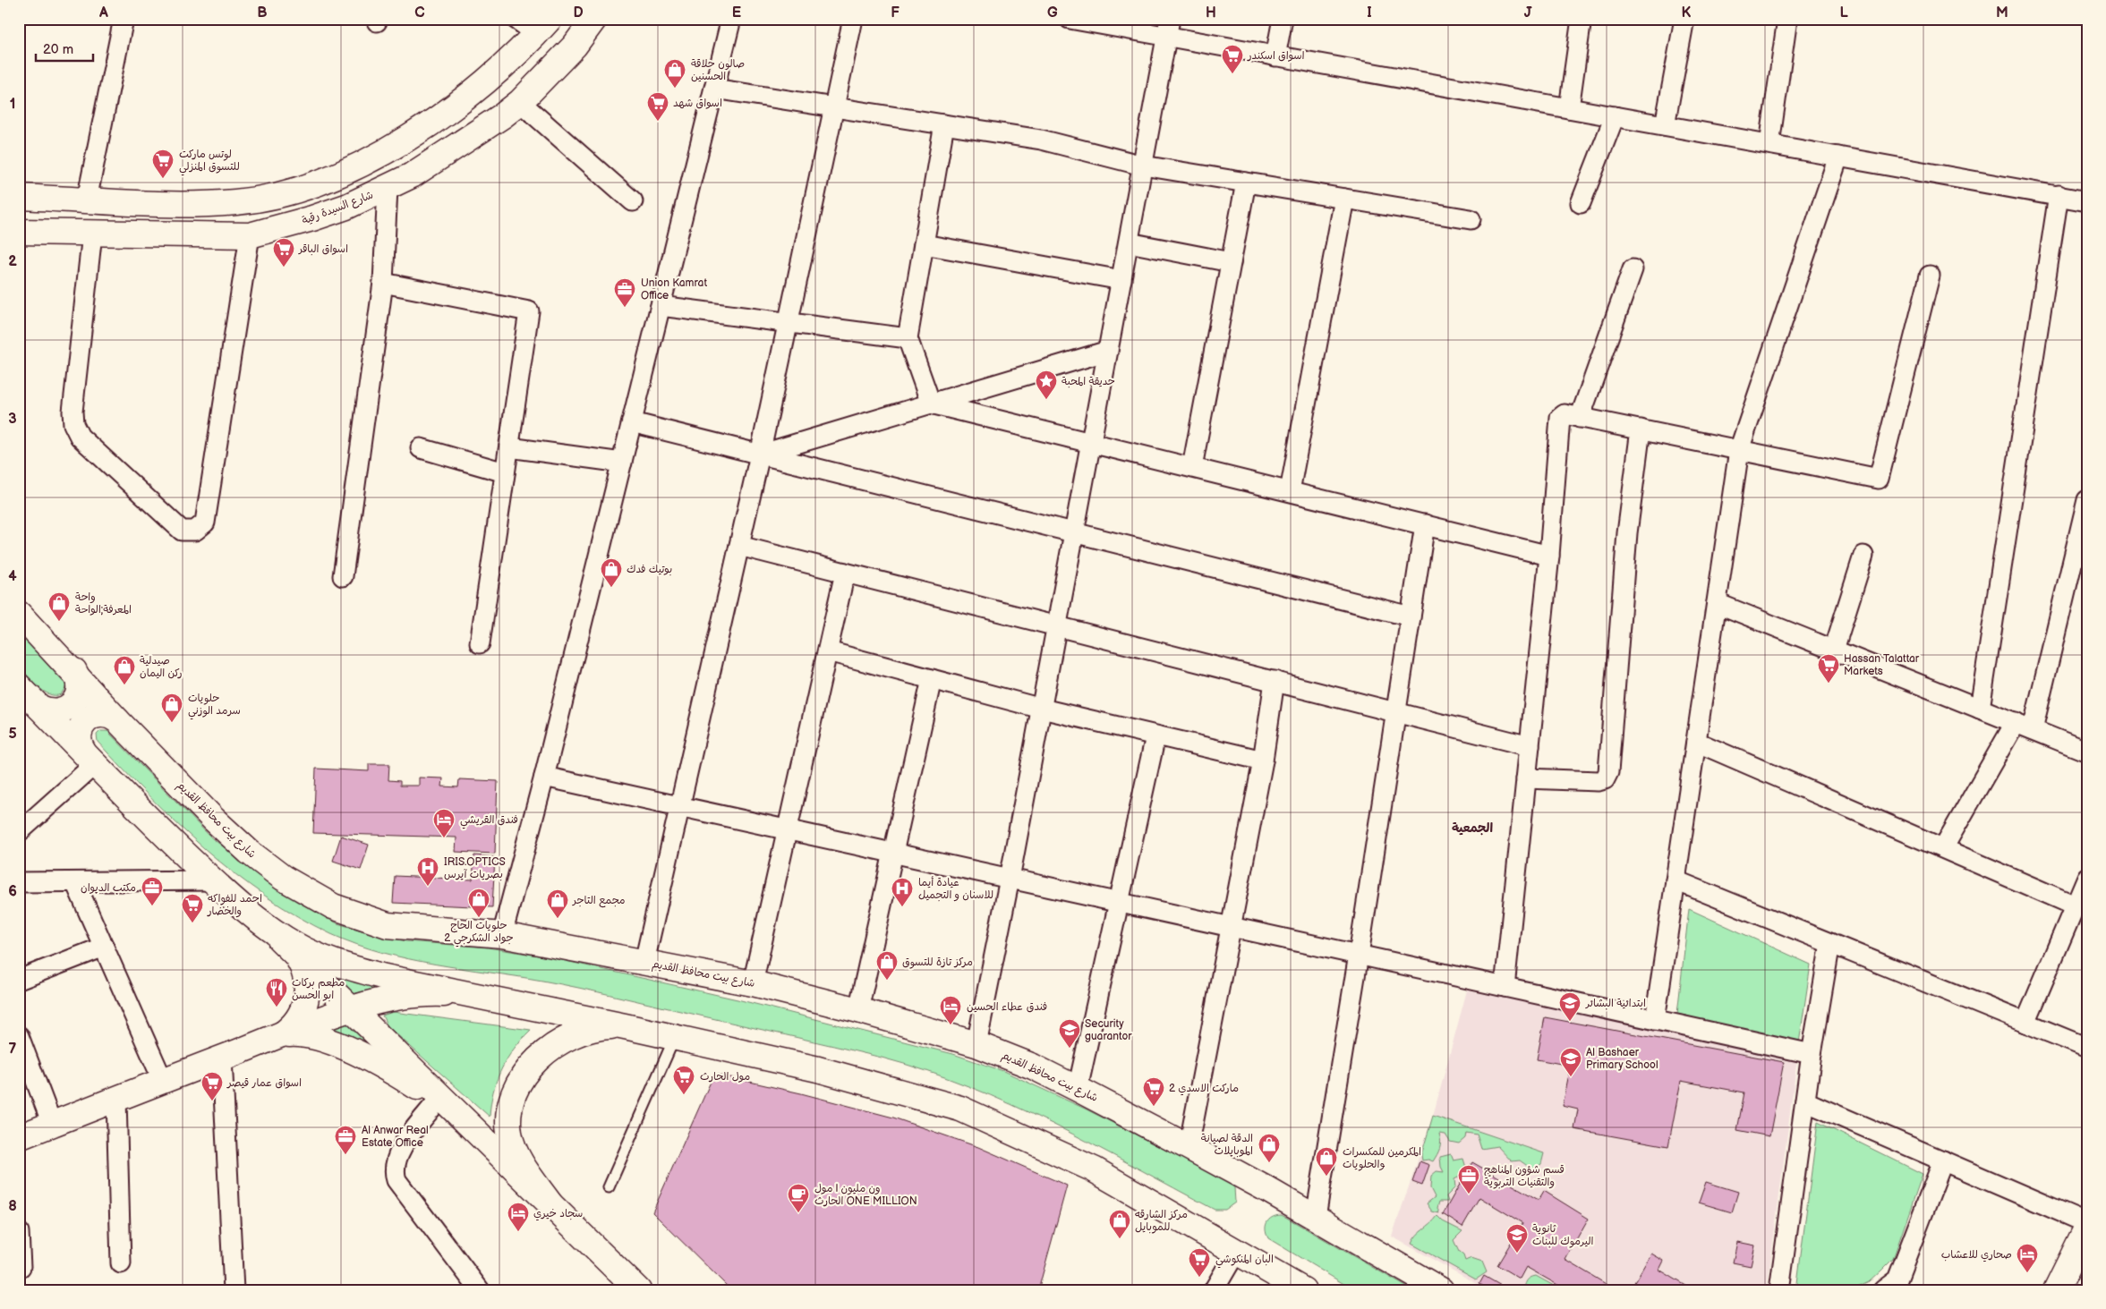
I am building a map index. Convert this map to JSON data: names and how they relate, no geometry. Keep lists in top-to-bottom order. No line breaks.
{"streets":{"main road":["شارع السيدة رقية","شارع بيت محافظ القديم"]},"districts":["الجمعية"],"places":{"supermarket":["اسواق اسكندر","اسواق شهد","لوتس ماركت للتسوق المنزلي","اسواق الباقر","Hassan Talattar Markets","احمد للفواكه والخضار","مول الحارث","اسواق عمار قيصر","ماركت الاسدي 2","البان المنكوشي"],"shop":["صالون حلاقة الحسنين","بوتيك فدك","واحة المعرفة;الواحة","صيدلية ركن اليمان","حلويات سرمد الوزني","حلويات الحاج جواد الشكرجي 2","مجمع التاجر","مركز تازة للتسوق","الدقة لصيانة الموبايلات","المكرمين للمكسرات والحلويات","مركز الشارقه للموبايل"],"office":["Union Kamrat Office","مكتب الديوان","Al Anwar Real Estate Office","قسم شؤون المناهج والتقنيات التربوية"],"place":["حديقة المحبة"],"hotel":["فندق القريشي","فندق عطاء الحسين","سجاد خيري","صحاري للاعشاب"],"hospital":["IRIS.OPTICS بصريات آيرس","عيادة أيما للاسنان و التجميل"],"restaurant":["مطعم بركات ابو الحسن"],"school or university":["ابتدائية البشائر","Security guarantor","Al Bashaer Primary School","ثانوية اليرموك للبنات"],"cafe":["ون مليون | مول الحارث ONE MILLION"]},"scale_bar":"20 m","grid":{"columns":["A","B","C","D","E","F","G","H","I","J","K","L","M"],"rows":["1","2","3","4","5","6","7","8"]}}
